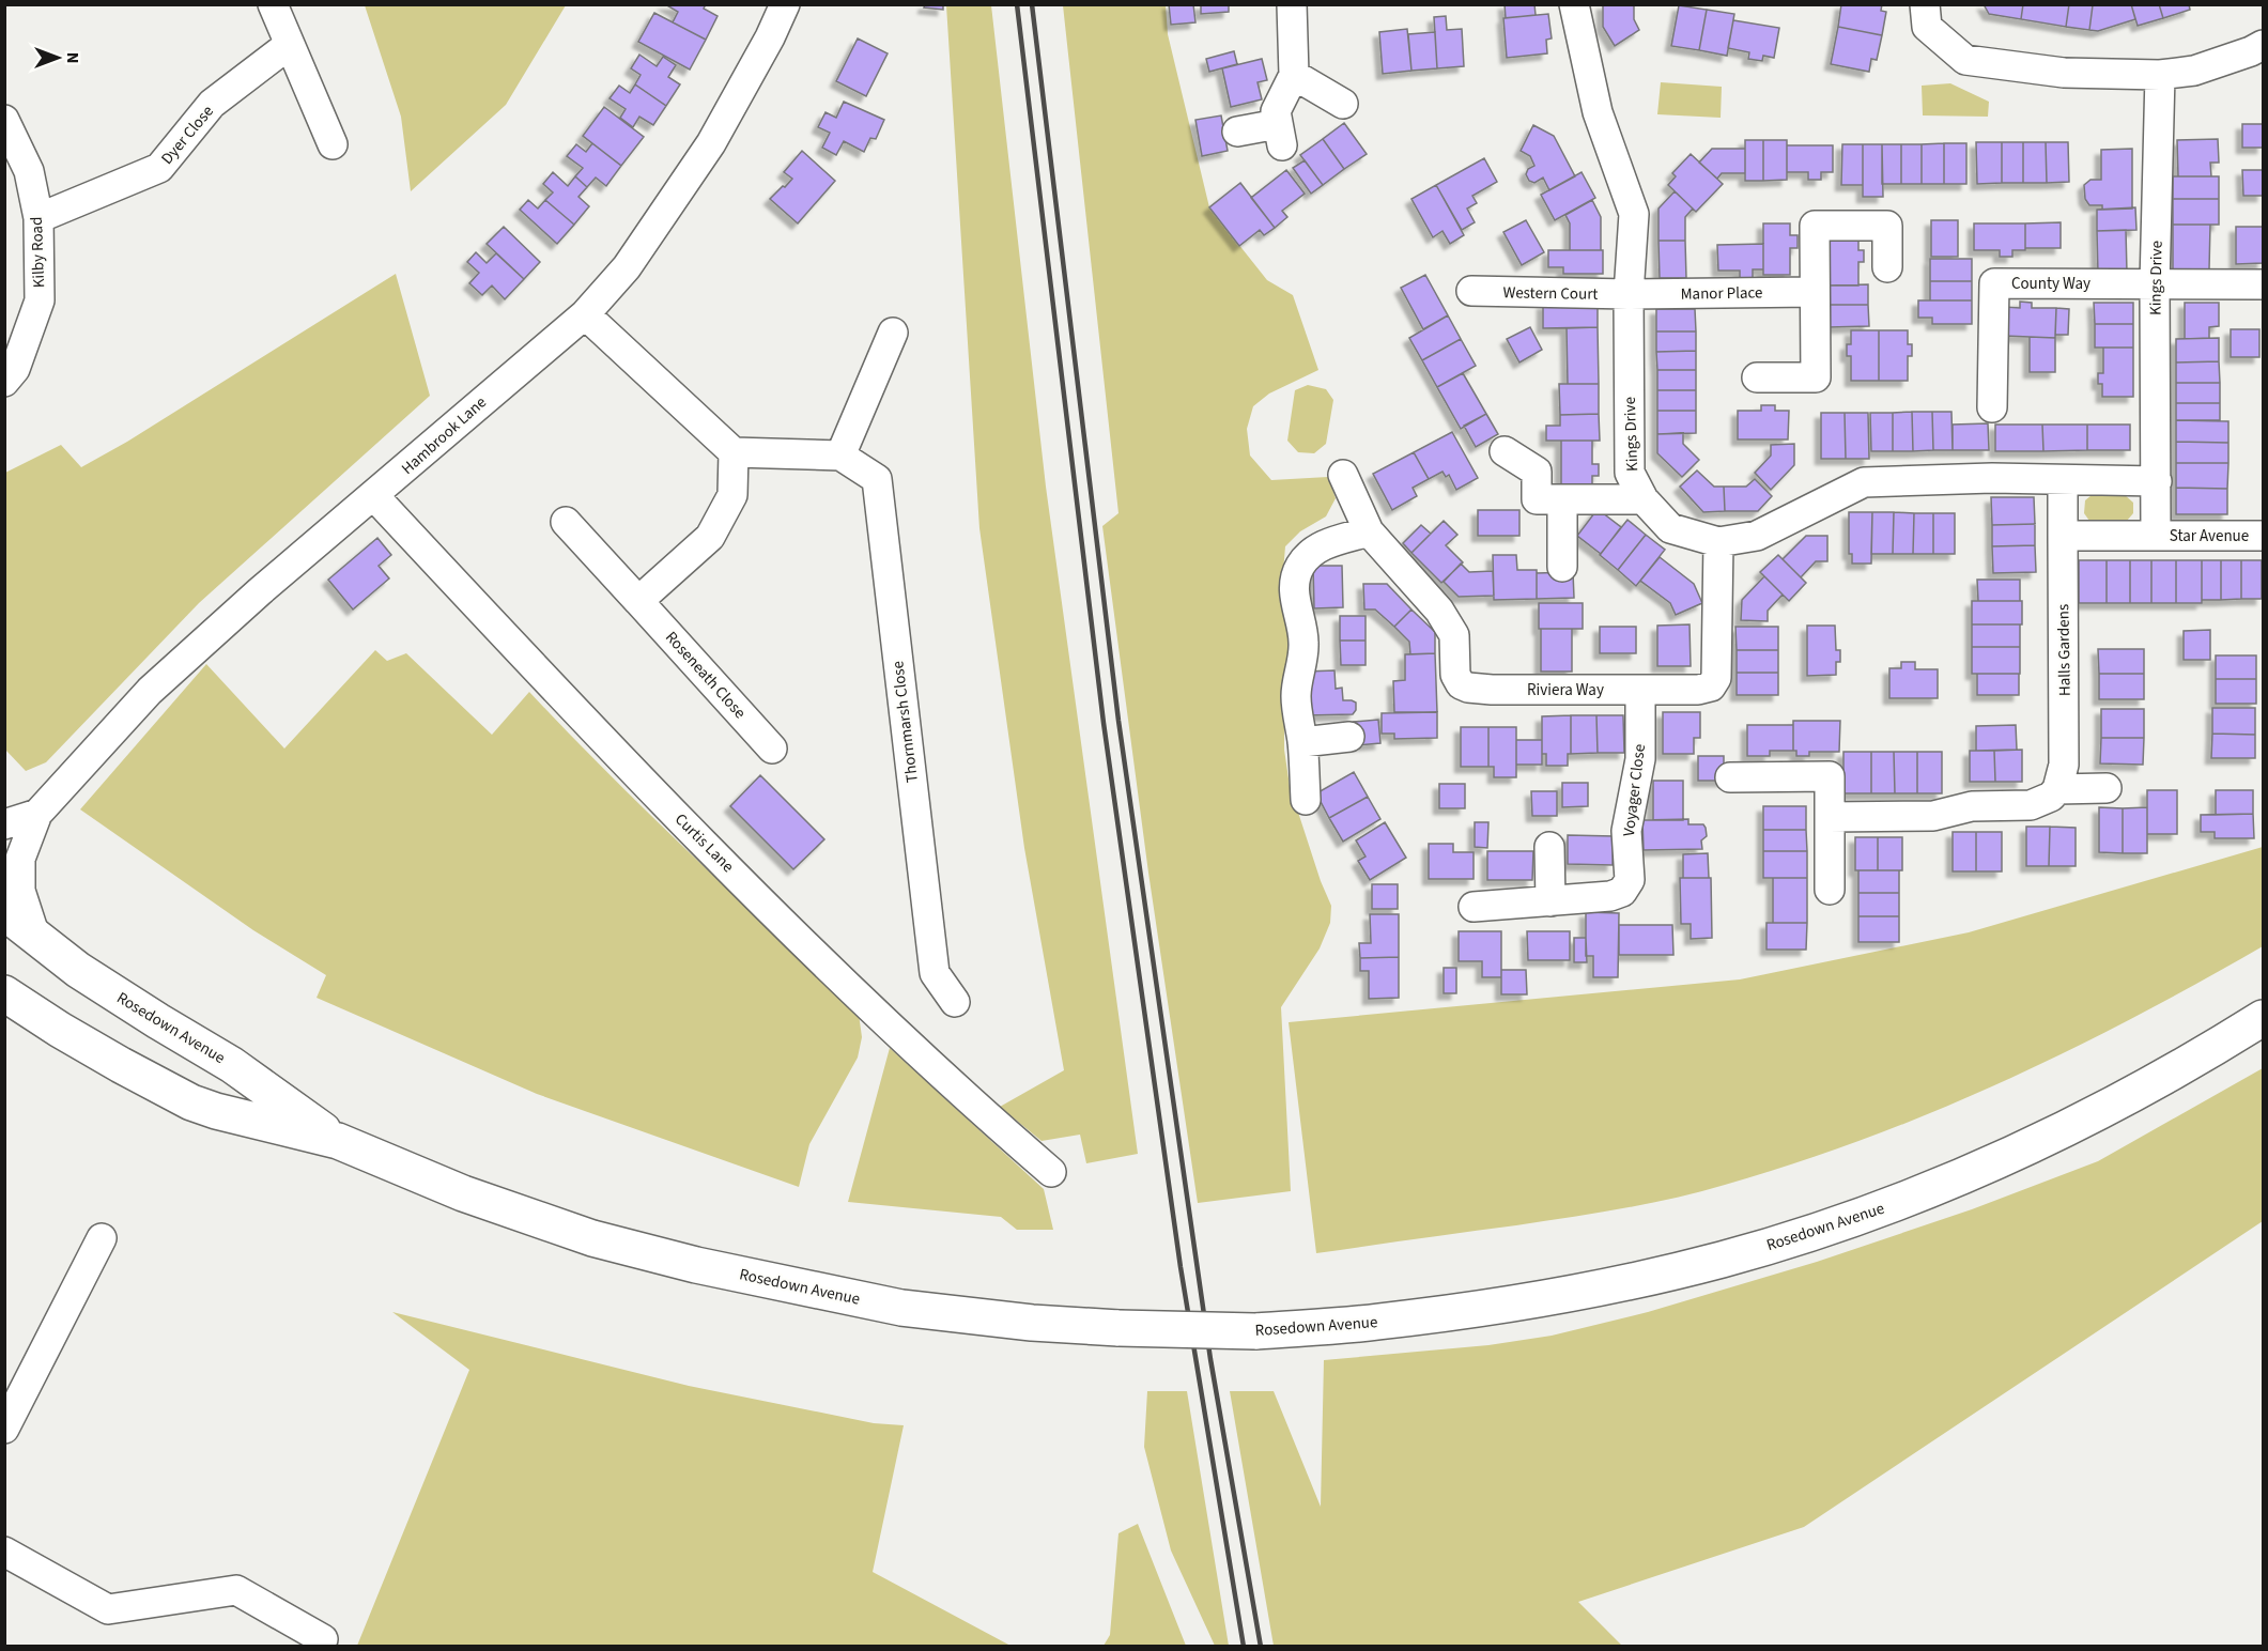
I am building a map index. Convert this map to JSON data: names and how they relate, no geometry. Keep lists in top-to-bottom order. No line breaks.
{"streets":{"street":["Dyer Close","Kilby Road","Kings Drive","County Way","Western Court","Manor Place","Hambrook Lane","Star Avenue","Halls Gardens","Roseneath Close","Riviera Way","Thornmarsh Close","Voyager Close","Curtis Lane","Rosedown Avenue"]},"crossings":[["Dyer Close","Kilby Road"],["Kings Drive","County Way"],["Kings Drive","Western Court"],["Kings Drive","Manor Place"],["Kings Drive","Star Avenue"],["Kings Drive","Riviera Way"],["Western Court","Manor Place"],["Hambrook Lane","Curtis Lane"],["Hambrook Lane","Rosedown Avenue"],["Riviera Way","Voyager Close"]],"north":"right"}
